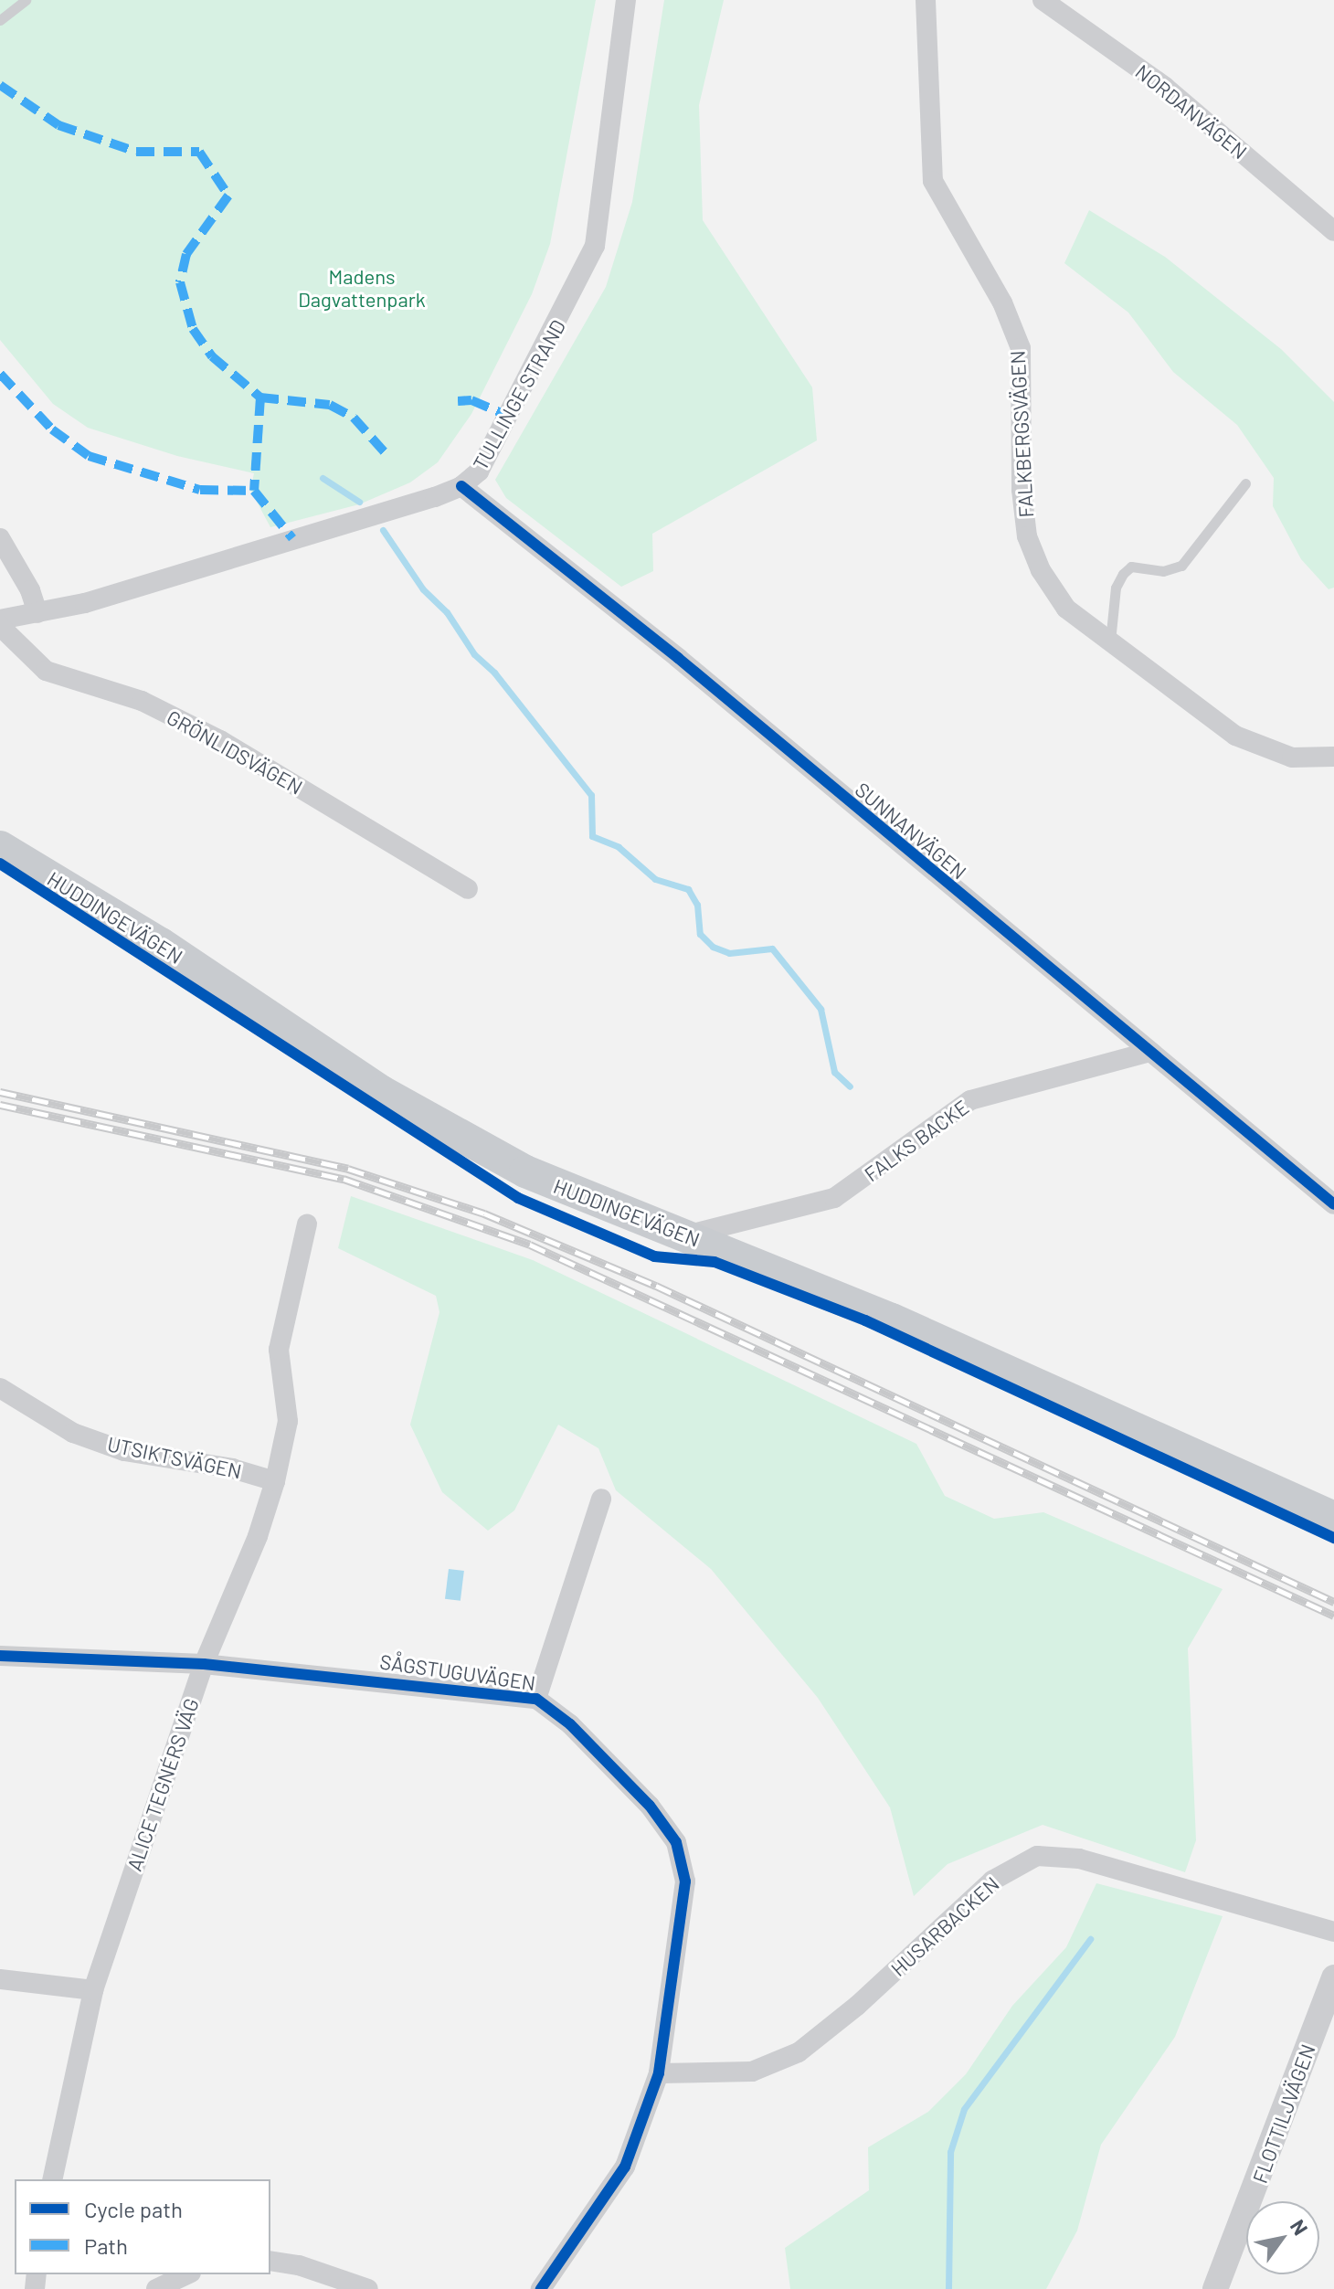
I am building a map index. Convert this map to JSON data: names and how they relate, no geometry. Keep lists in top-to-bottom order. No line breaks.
{"streets":{"main road":["HUDDINGEVÄGEN"],"street":["NORDANVÄGEN","TULLINGE STRAND","FALKBERGSVÄGEN","GRÖNLIDSVÄGEN","SUNNANVÄGEN","FALKS BACKE","UTSIKTSVÄGEN","SÅGSTUGUVÄGEN","ALICE TEGNÉRS VÄG","HUSARBACKEN","FLOTTILJVÄGEN"]},"crossings":[["TULLINGE STRAND","SUNNANVÄGEN"],["SUNNANVÄGEN","FALKS BACKE"],["HUDDINGEVÄGEN","FALKS BACKE"],["UTSIKTSVÄGEN","ALICE TEGNÉRS VÄG"],["SÅGSTUGUVÄGEN","ALICE TEGNÉRS VÄG"],["SÅGSTUGUVÄGEN","HUSARBACKEN"]],"parks":["Madens Dagvattenpark"],"legend":["Cycle path","Path"],"north":"top right"}
